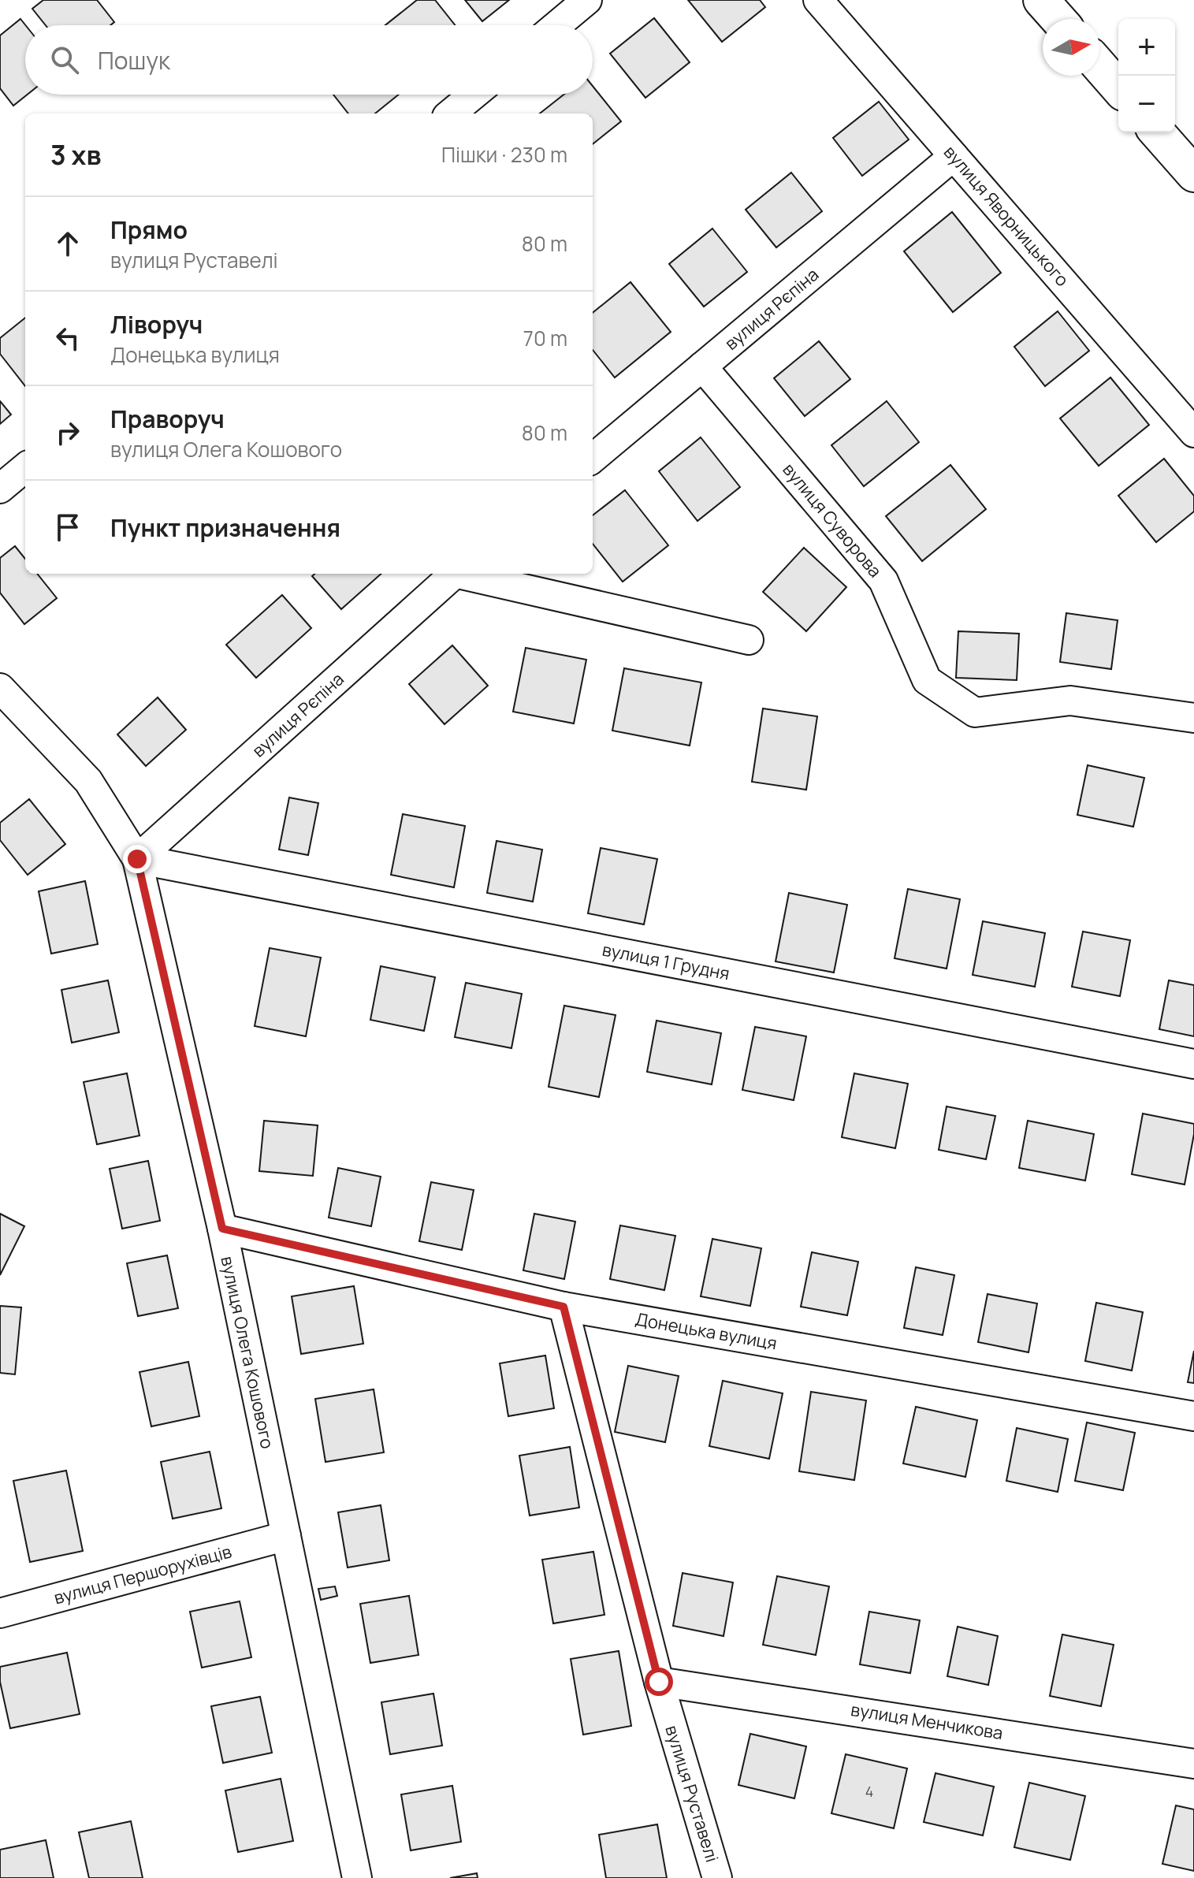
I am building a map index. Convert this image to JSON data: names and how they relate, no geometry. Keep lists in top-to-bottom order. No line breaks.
{"streets":{"street":["вулиця Яворницького","вулиця Рєпіна","вулиця Суворова","вулиця 1 Грудня","Донецька вулиця","вулиця Олега Кошового","вулиця Першорухівців","вулиця Менчикова","вулиця Руставелі"]},"crossings":[["вулиця Яворницького","вулиця Рєпіна"],["вулиця Рєпіна","вулиця Суворова"],["вулиця Рєпіна","вулиця 1 Грудня"],["вулиця Рєпіна","вулиця Олега Кошового"],["вулиця 1 Грудня","вулиця Олега Кошового"],["Донецька вулиця","вулиця Олега Кошового"],["Донецька вулиця","вулиця Руставелі"],["вулиця Олега Кошового","вулиця Першорухівців"],["вулиця Менчикова","вулиця Руставелі"]],"house_numbers":["4"],"north":"right","page":{"map_buttons":["+","−"],"search":"Пошук","heading":["3 хв","Пішки · 230 m"],"list":[["Прямо","вулиця Руставелі","80 m"],["Ліворуч","Донецька вулиця","70 m"],["Праворуч","вулиця Олега Кошового","80 m"],"Пункт призначення"]}}
